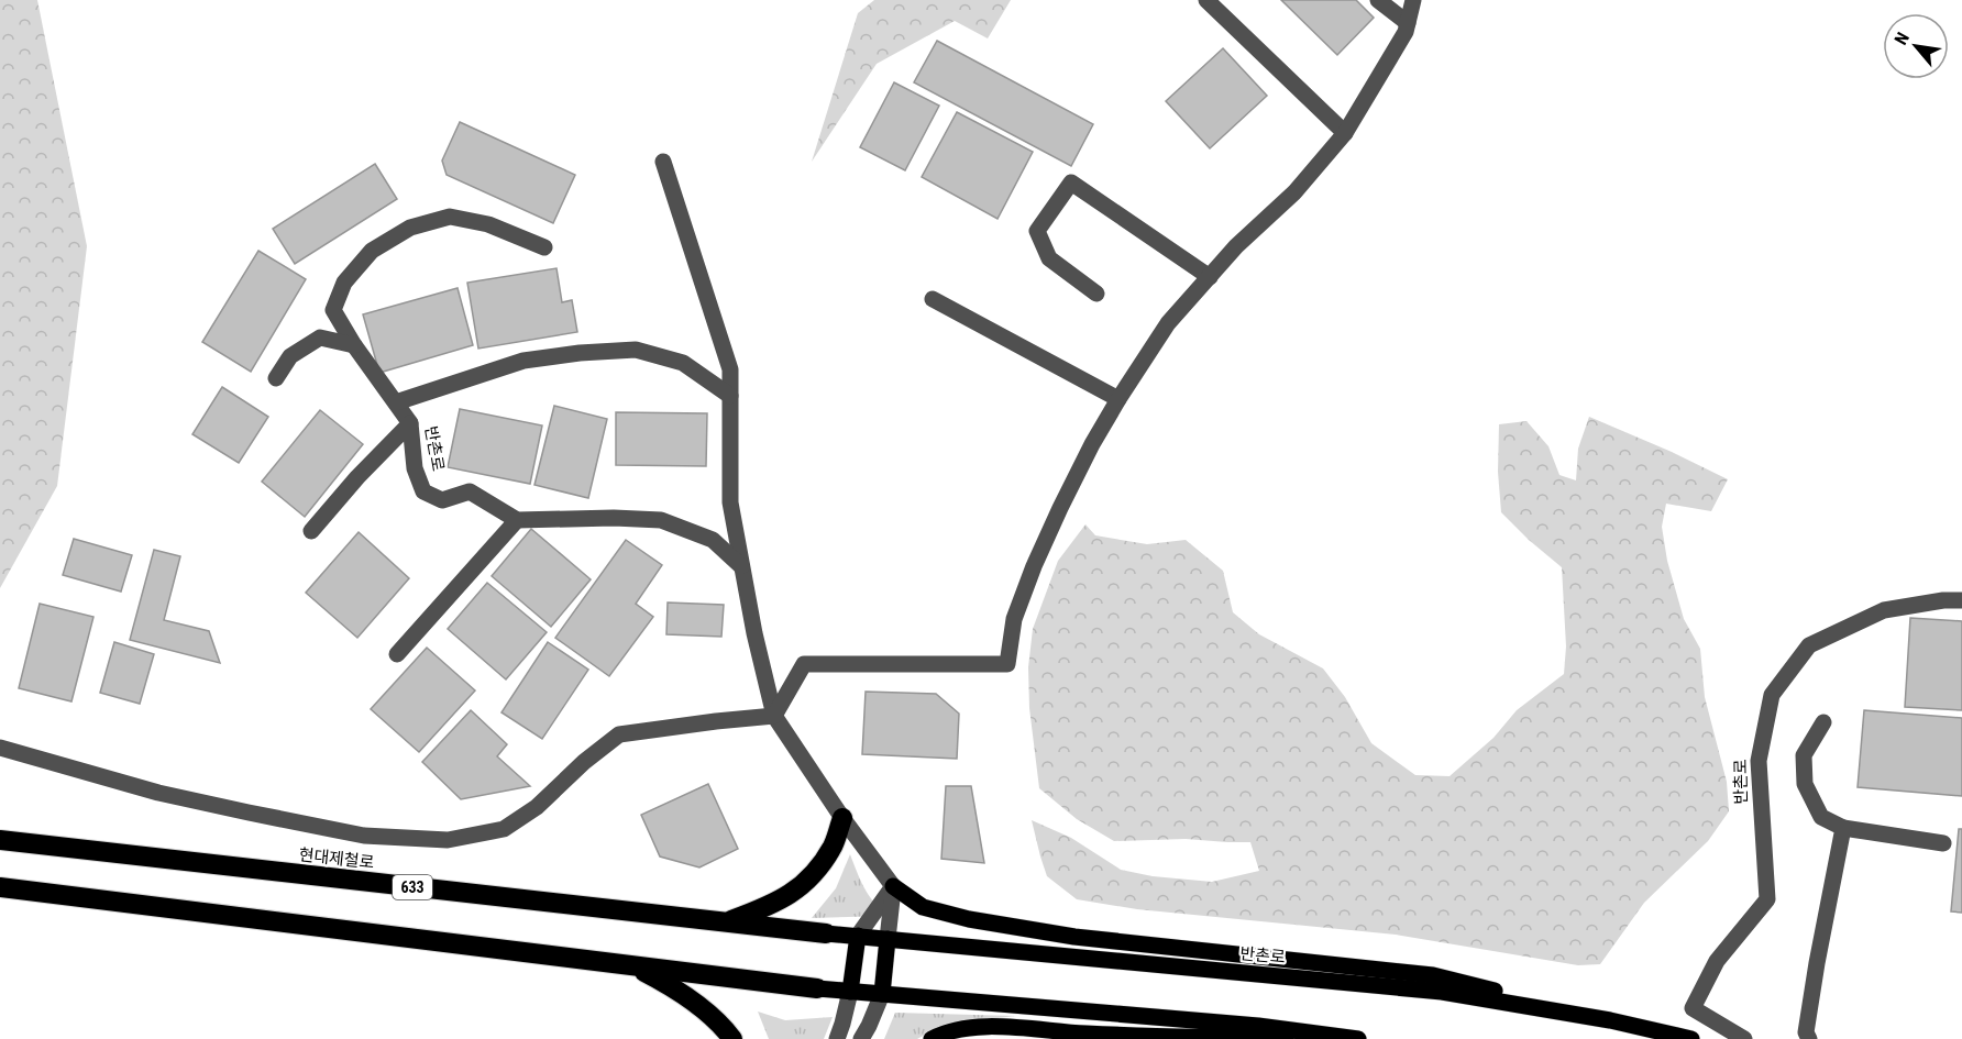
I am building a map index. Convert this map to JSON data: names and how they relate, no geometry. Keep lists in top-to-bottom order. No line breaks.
{"streets":{"highway":["현대제철로","633"],"main road":["반촌로"]},"crossings":[["반촌로","현대제철로"]],"north":"top left"}
